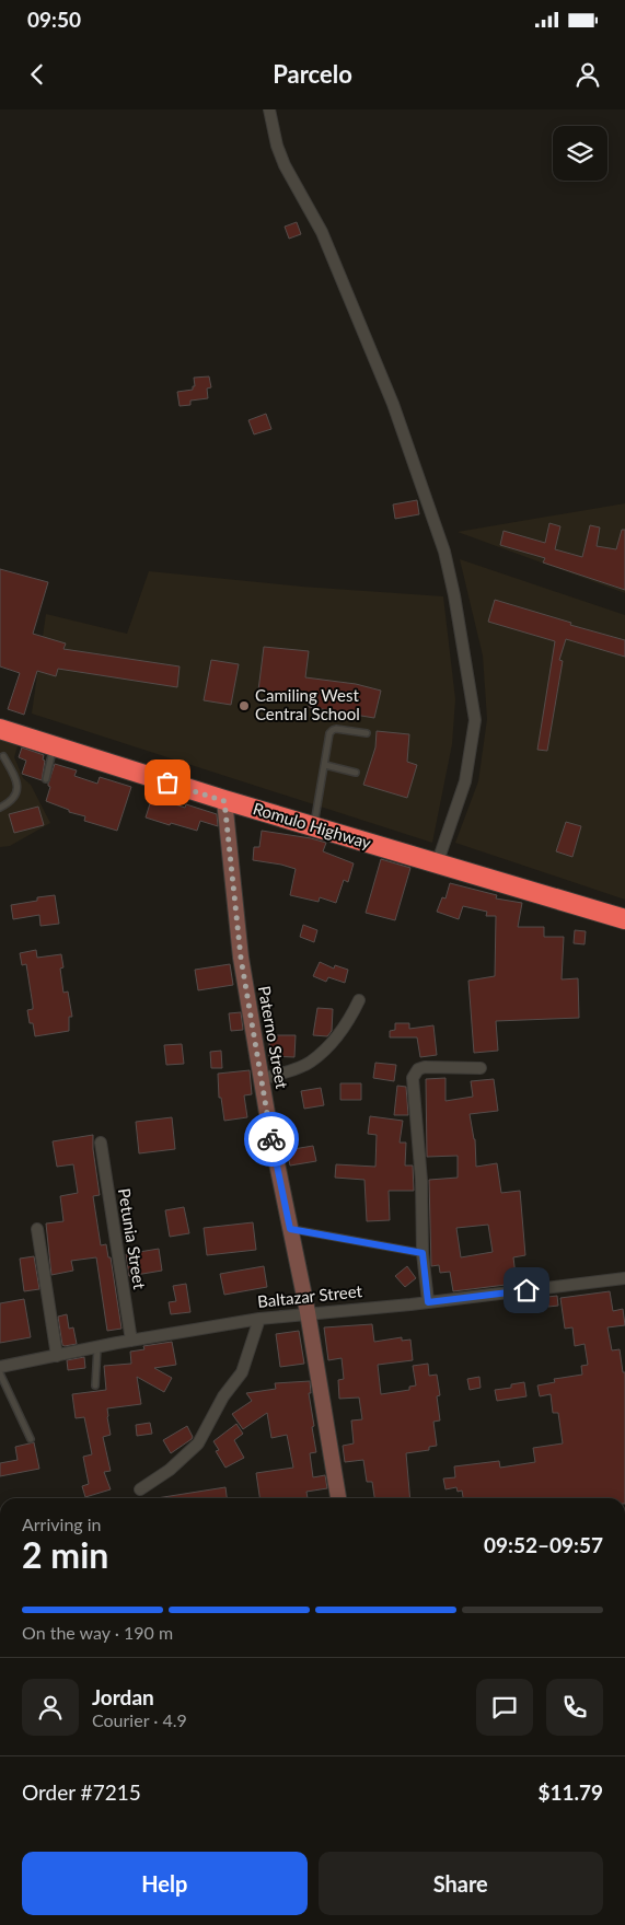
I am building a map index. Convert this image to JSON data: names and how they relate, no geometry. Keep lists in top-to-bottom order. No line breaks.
{"streets":{"highway":["Romulo Highway"],"street":["Paterno Street","Petunia Street","Baltazar Street"]},"crossings":[["Romulo Highway","Paterno Street"],["Paterno Street","Baltazar Street"],["Petunia Street","Baltazar Street"]],"places":["Camiling West Central School"],"page":{"status":"09:50","header":"Parcelo","heading":["2 min","Arriving in","09:52–09:57"],"panel":["Jordan","Courier · 4.9","Order #7215","$11.79"],"bar":"On the way · 190 m","buttons":["Help","Share"]}}
